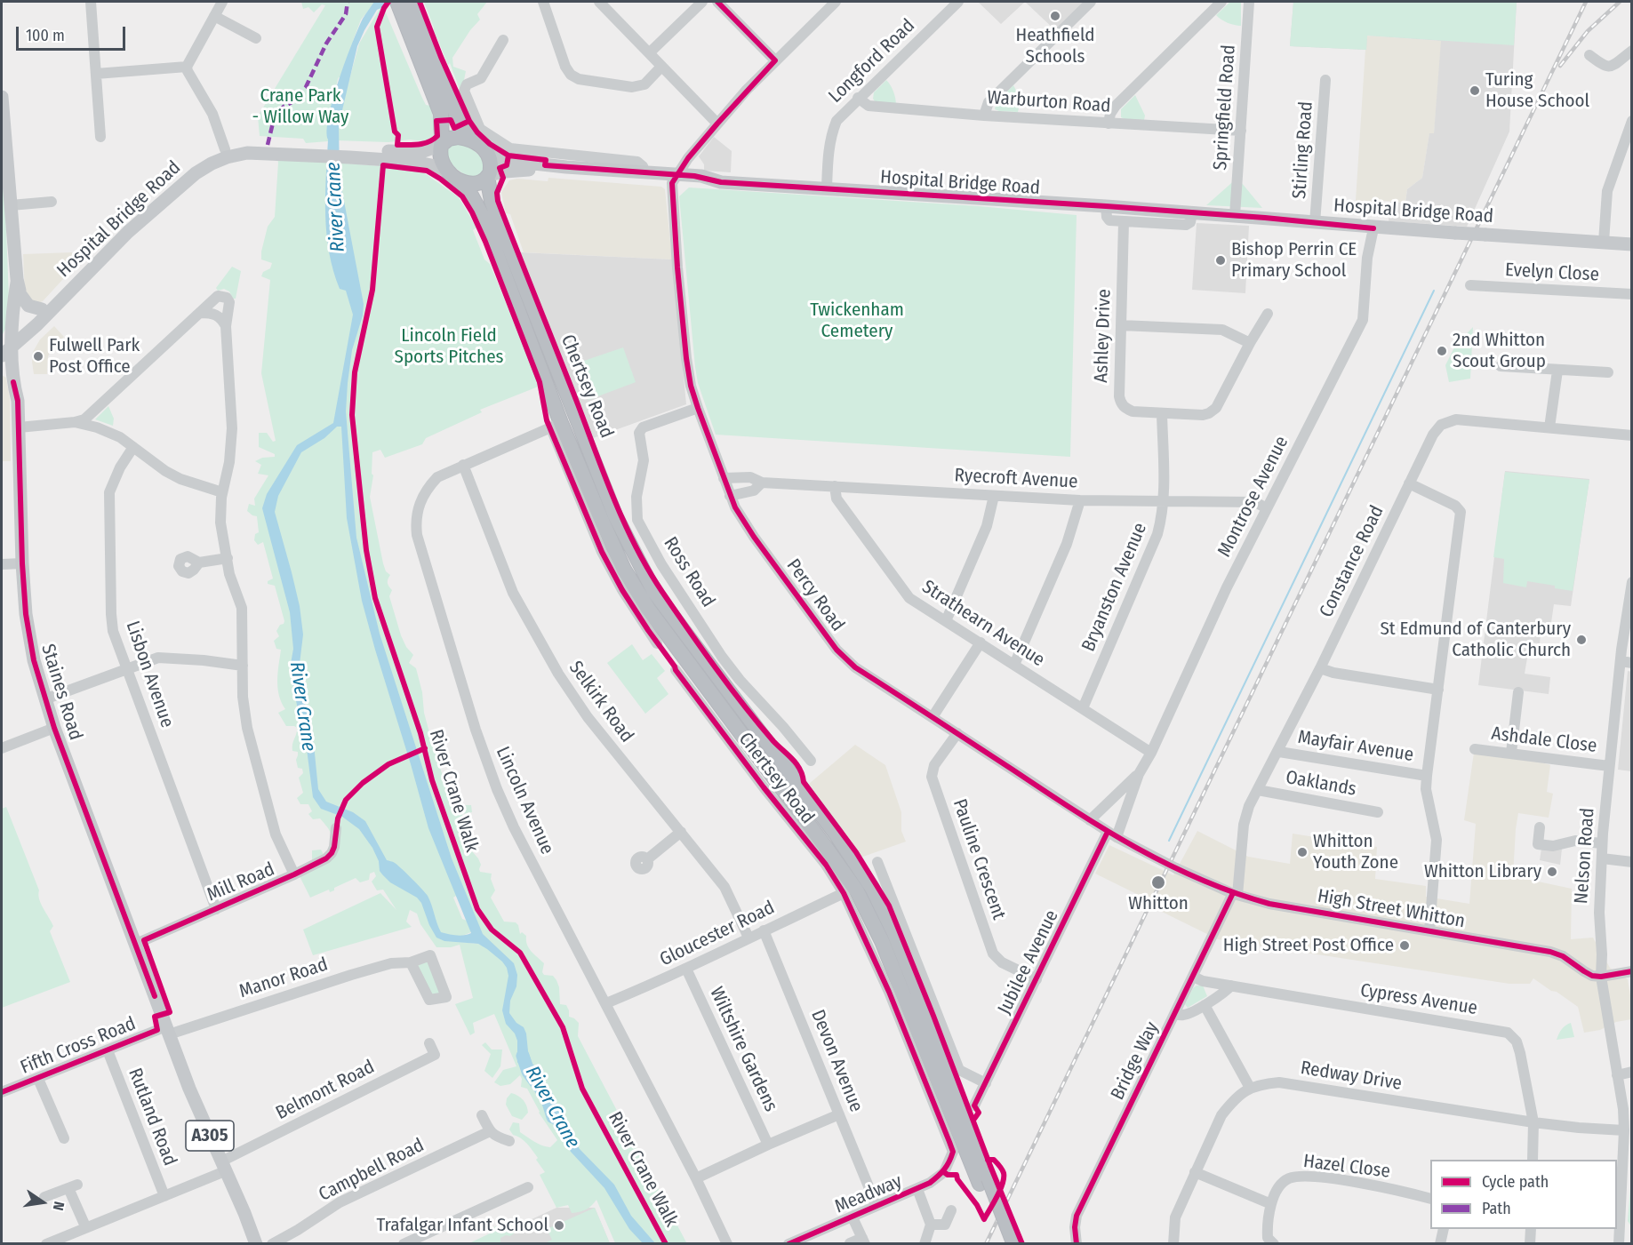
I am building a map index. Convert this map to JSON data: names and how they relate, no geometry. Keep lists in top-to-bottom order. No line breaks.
{"streets":{"highway":["Chertsey Road"],"main road":["Hospital Bridge Road","Staines Road","A305"],"street":["Longford Road","Warburton Road","Springfield Road","Stirling Road","Evelyn Close","Ashley Drive","Ryecroft Avenue","Montrose Avenue","Constance Road","Ross Road","Bryanston Avenue","Percy Road","Strathearn Avenue","Lisbon Avenue","Selkirk Road","Ashdale Close","Mayfair Avenue","Oaklands","Lincoln Avenue","Nelson Road","Pauline Crescent","Mill Road","High Street Whitton","Gloucester Road","Jubilee Avenue","Manor Road","Cypress Avenue","Fifth Cross Road","Wiltshire Gardens","Devon Avenue","Bridge Way","Redway Drive","Belmont Road","Rutland Road","Hazel Close","Campbell Road","Meadway"],"cycle path":["River Crane Walk"]},"crossings":[["Longford Road","Warburton Road"],["Longford Road","Hospital Bridge Road"],["Warburton Road","Springfield Road"],["Springfield Road","Hospital Bridge Road"],["Stirling Road","Hospital Bridge Road"],["Hospital Bridge Road","Chertsey Road"],["Hospital Bridge Road","Montrose Avenue"],["Hospital Bridge Road","Percy Road"],["Hospital Bridge Road","Staines Road"],["Ashley Drive","Bryanston Avenue"],["Chertsey Road","Lincoln Avenue"],["Chertsey Road","Gloucester Road"],["Chertsey Road","Meadway"],["Ryecroft Avenue","Montrose Avenue"],["Ryecroft Avenue","Bryanston Avenue"],["Ryecroft Avenue","Percy Road"],["Ryecroft Avenue","Strathearn Avenue"],["Montrose Avenue","Percy Road"],["Montrose Avenue","Strathearn Avenue"],["Montrose Avenue","Jubilee Avenue"],["Constance Road","Mayfair Avenue"],["Constance Road","Oaklands"],["Constance Road","High Street Whitton"],["Constance Road","Bridge Way"],["Ross Road","Percy Road"],["Bryanston Avenue","Strathearn Avenue"],["Percy Road","Pauline Crescent"],["Percy Road","High Street Whitton"],["Percy Road","Jubilee Avenue"],["Lisbon Avenue","Mill Road"],["Staines Road","Mill Road"],["Staines Road","Manor Road"],["Staines Road","Fifth Cross Road"],["Staines Road","Belmont Road"],["Selkirk Road","Lincoln Avenue"],["Selkirk Road","Gloucester Road"],["Ashdale Close","Nelson Road"],["Lincoln Avenue","Gloucester Road"],["Nelson Road","High Street Whitton"],["Nelson Road","Redway Drive"],["Pauline Crescent","Jubilee Avenue"],["High Street Whitton","Bridge Way"],["Gloucester Road","Wiltshire Gardens"],["Gloucester Road","Devon Avenue"],["Manor Road","Fifth Cross Road"],["Cypress Avenue","Bridge Way"],["Cypress Avenue","Redway Drive"],["Fifth Cross Road","Rutland Road"],["Devon Avenue","Meadway"]],"water":["River Crane"],"parks":["Crane Park - Willow Way","Twickenham Cemetery","Lincoln Field Sports Pitches"],"places":["Heathfield Schools","Turing House School","Bishop Perrin CE Primary School","2nd Whitton Scout Group","Fulwell Park Post Office","St Edmund of Canterbury Catholic Church","Whitton Youth Zone","Whitton Library","Whitton","High Street Post Office","Trafalgar Infant School"],"legend":["Cycle path","Path"],"scale_bar":"100 m","north":"right"}
